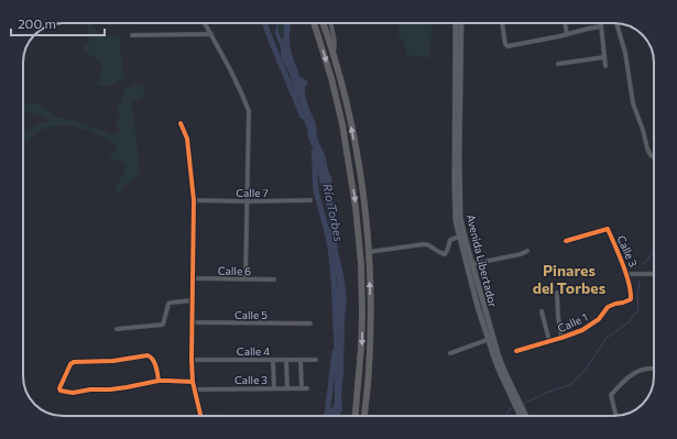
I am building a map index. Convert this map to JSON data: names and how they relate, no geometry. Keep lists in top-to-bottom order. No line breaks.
{"streets":{"main road":["Avenida Libertador"],"street":["Calle 7","Calle 3","Calle 6","Calle 5","Calle 1","Calle 4"]},"crossings":[["Calle 3","Calle 1"]],"districts":["Pinares del Torbes"],"water":["Río Torbes"],"scale_bar":"200 m"}
